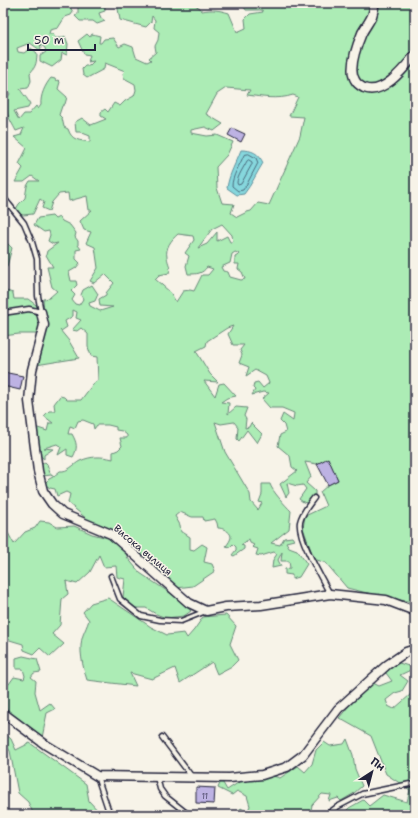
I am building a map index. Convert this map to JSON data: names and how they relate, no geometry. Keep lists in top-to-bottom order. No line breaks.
{"streets":{"street":["Висока вулиця"]},"house_numbers":["11"],"scale_bar":"50 m","north":"top right"}
